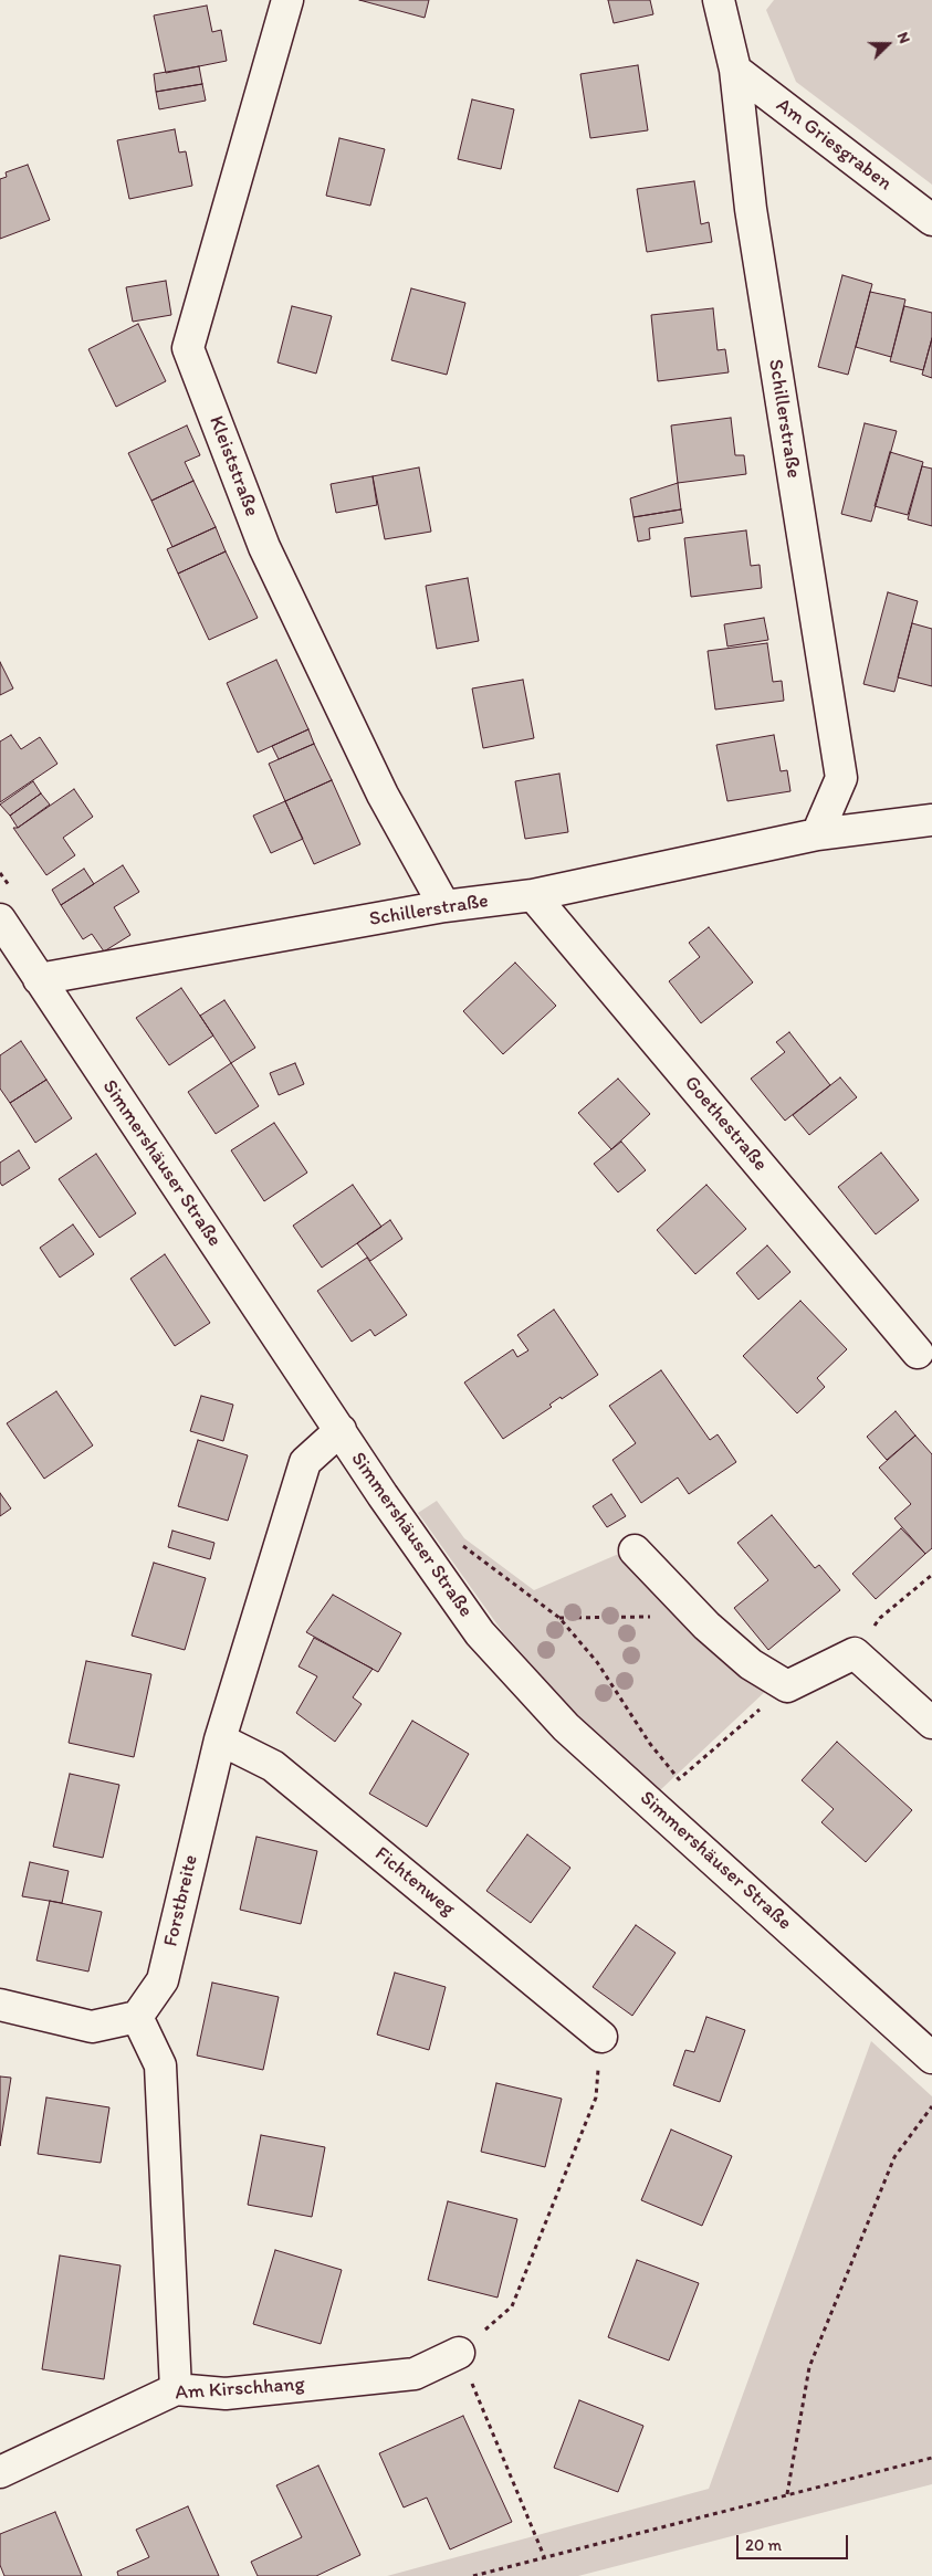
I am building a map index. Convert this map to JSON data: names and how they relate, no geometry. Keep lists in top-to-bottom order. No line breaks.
{"streets":{"street":["Am Griesgraben","Schillerstraße","Kleiststraße","Goethestraße","Simmershäuser Straße","Fichtenweg","Forstbreite","Am Kirschhang"]},"crossings":[["Am Griesgraben","Schillerstraße"],["Schillerstraße","Kleiststraße"],["Schillerstraße","Goethestraße"],["Schillerstraße","Simmershäuser Straße"],["Simmershäuser Straße","Forstbreite"],["Fichtenweg","Forstbreite"]],"scale_bar":"20 m","north":"right"}
